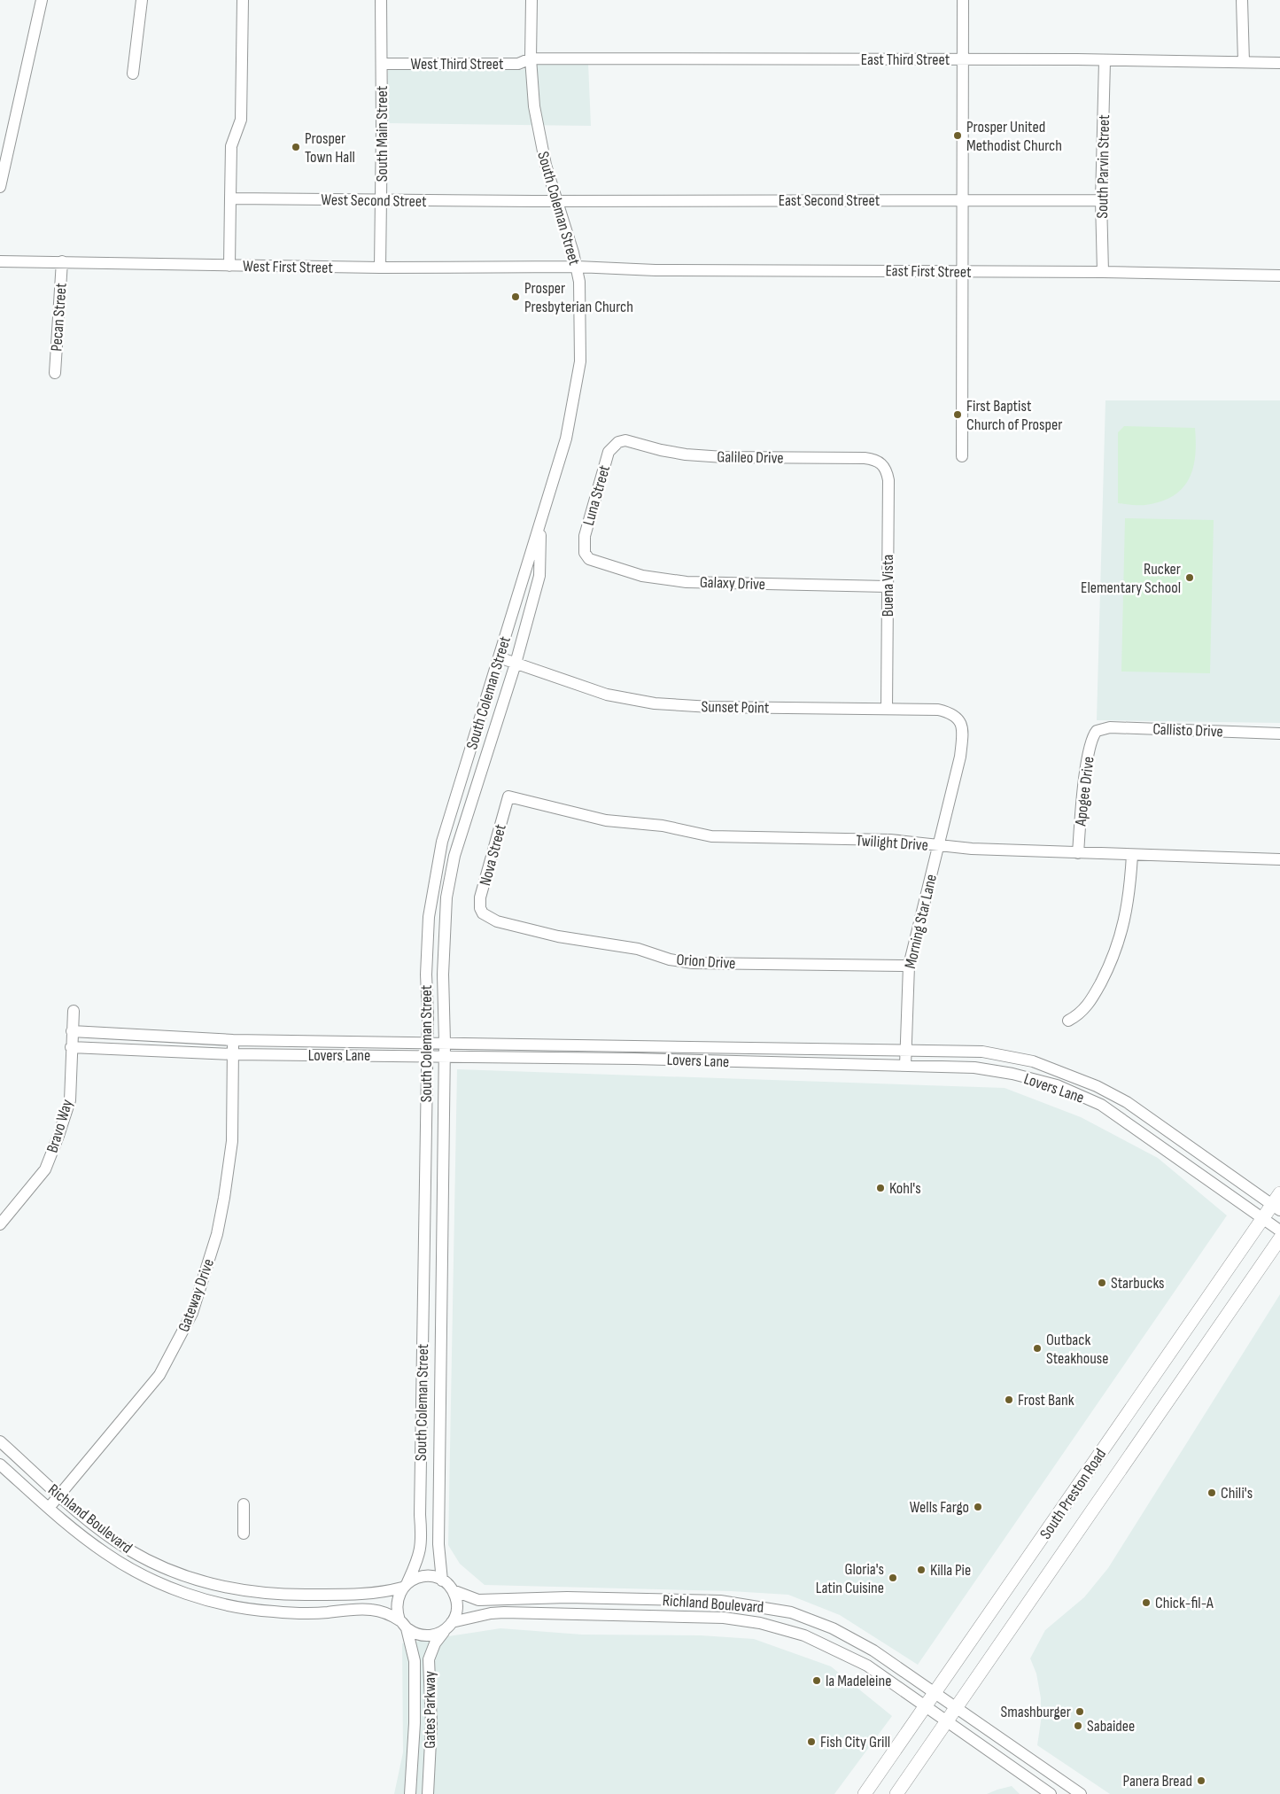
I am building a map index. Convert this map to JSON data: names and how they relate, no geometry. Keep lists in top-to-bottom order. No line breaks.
{"streets":{"main road":["South Preston Road"],"street":["East Third Street","West Third Street","South Main Street","South Parvin Street","West Second Street","East Second Street","South Coleman Street","West First Street","East First Street","Pecan Street","Galileo Drive","Luna Street","Galaxy Drive","Buena Vista","Sunset Point","Callisto Drive","Apogee Drive","Twilight Drive","Nova Street","Morning Star Lane","Orion Drive","Lovers Lane","Bravo Way","Gateway Drive","Richland Boulevard","Gates Parkway"]},"crossings":[["East Third Street","West Third Street"],["East Third Street","South Parvin Street"],["East Third Street","South Coleman Street"],["West Third Street","South Main Street"],["West Third Street","South Coleman Street"],["South Main Street","West Second Street"],["South Main Street","West First Street"],["South Parvin Street","East Second Street"],["South Parvin Street","East First Street"],["West Second Street","East Second Street"],["West Second Street","South Coleman Street"],["East Second Street","South Coleman Street"],["South Coleman Street","West First Street"],["South Coleman Street","East First Street"],["South Coleman Street","Sunset Point"],["South Coleman Street","Lovers Lane"],["South Coleman Street","Richland Boulevard"],["South Coleman Street","Gates Parkway"],["West First Street","East First Street"],["West First Street","Pecan Street"],["Galileo Drive","Luna Street"],["Galileo Drive","Buena Vista"],["Luna Street","Galaxy Drive"],["Galaxy Drive","Buena Vista"],["Buena Vista","Sunset Point"],["Sunset Point","Morning Star Lane"],["Callisto Drive","Apogee Drive"],["Apogee Drive","Twilight Drive"],["Twilight Drive","Nova Street"],["Twilight Drive","Morning Star Lane"],["Nova Street","Orion Drive"],["Morning Star Lane","Orion Drive"],["Morning Star Lane","Lovers Lane"],["Lovers Lane","Bravo Way"],["Lovers Lane","Gateway Drive"],["Lovers Lane","South Preston Road"],["Gateway Drive","Richland Boulevard"],["South Preston Road","Richland Boulevard"],["Richland Boulevard","Gates Parkway"]],"places":["Prosper United Methodist Church","Prosper Town Hall","Prosper Presbyterian Church","First Baptist Church of Prosper","Rucker Elementary School","Kohl's","Starbucks","Outback Steakhouse","Frost Bank","Chili's","Wells Fargo","Killa Pie","Gloria's Latin Cuisine","Chick-fil-A","la Madeleine","Smashburger","Sabaidee","Fish City Grill","Panera Bread"]}
